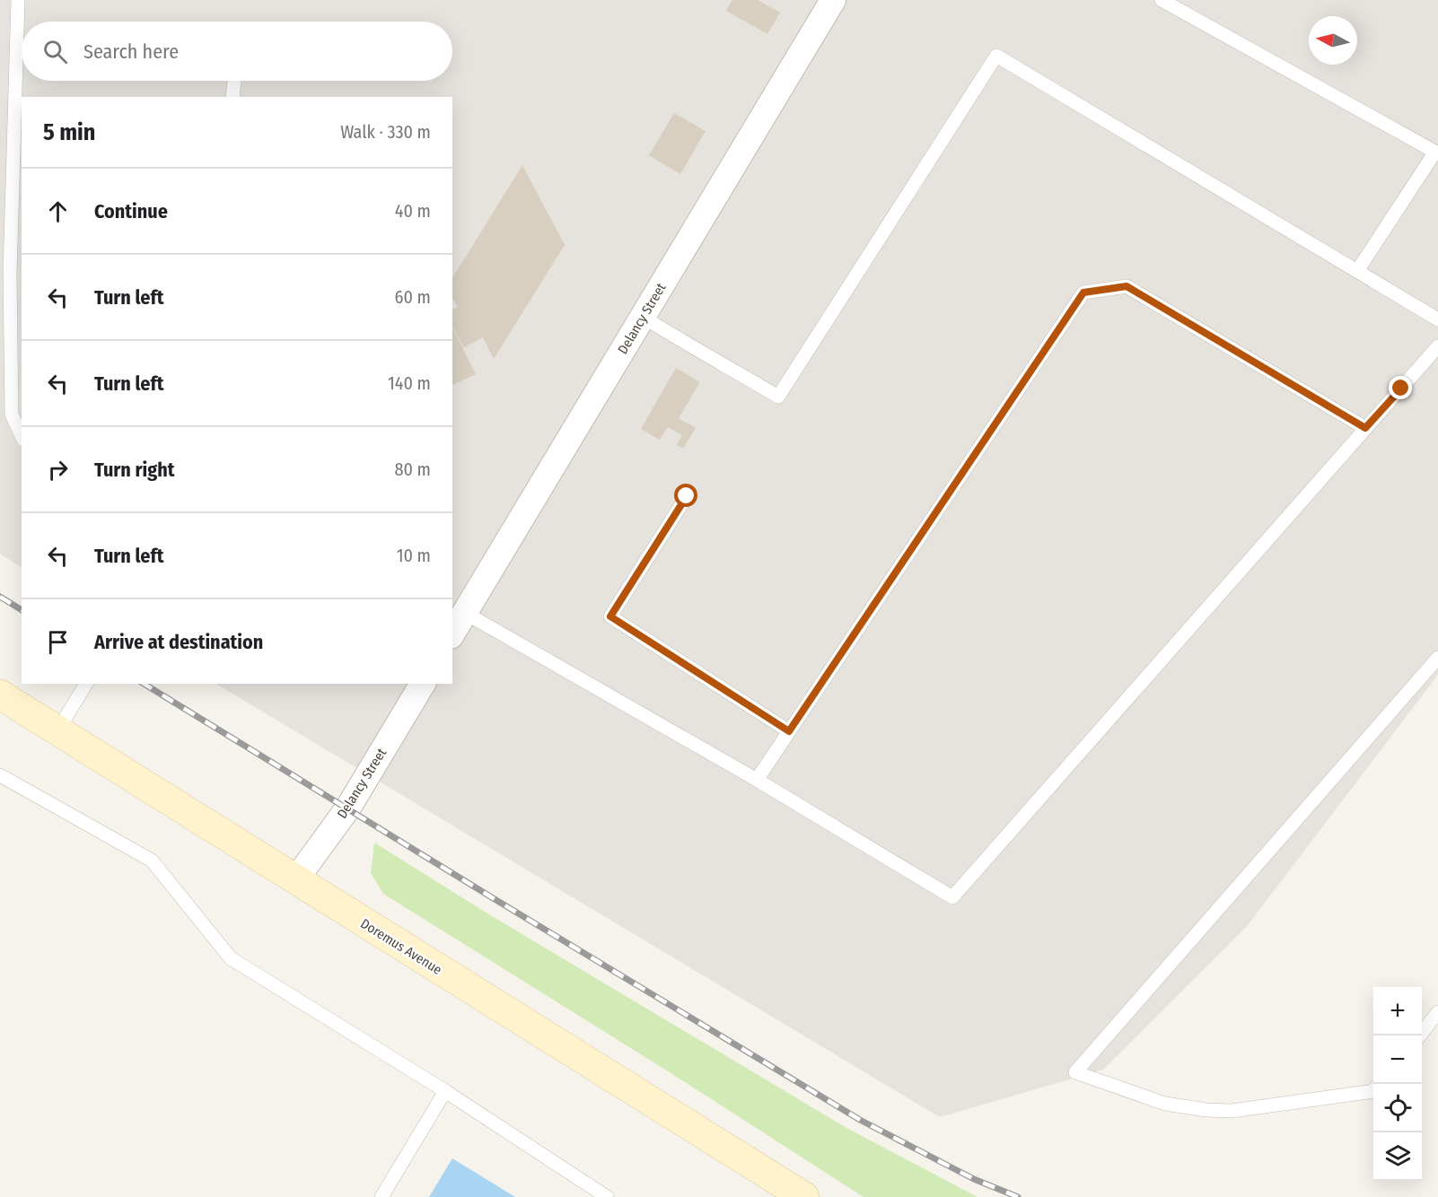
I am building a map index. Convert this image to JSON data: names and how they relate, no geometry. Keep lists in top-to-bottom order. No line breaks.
{"streets":{"main road":["Doremus Avenue"],"street":["Delancy Street"]},"crossings":[["Delancy Street","Doremus Avenue"]],"north":"left","page":{"search":"Search here","heading":["5 min","Walk · 330 m"],"list":[["Continue","40 m"],["Turn left","60 m"],["Turn left","140 m"],["Turn right","80 m"],["Turn left","10 m"],"Arrive at destination"],"map_buttons":["+","−"]}}
